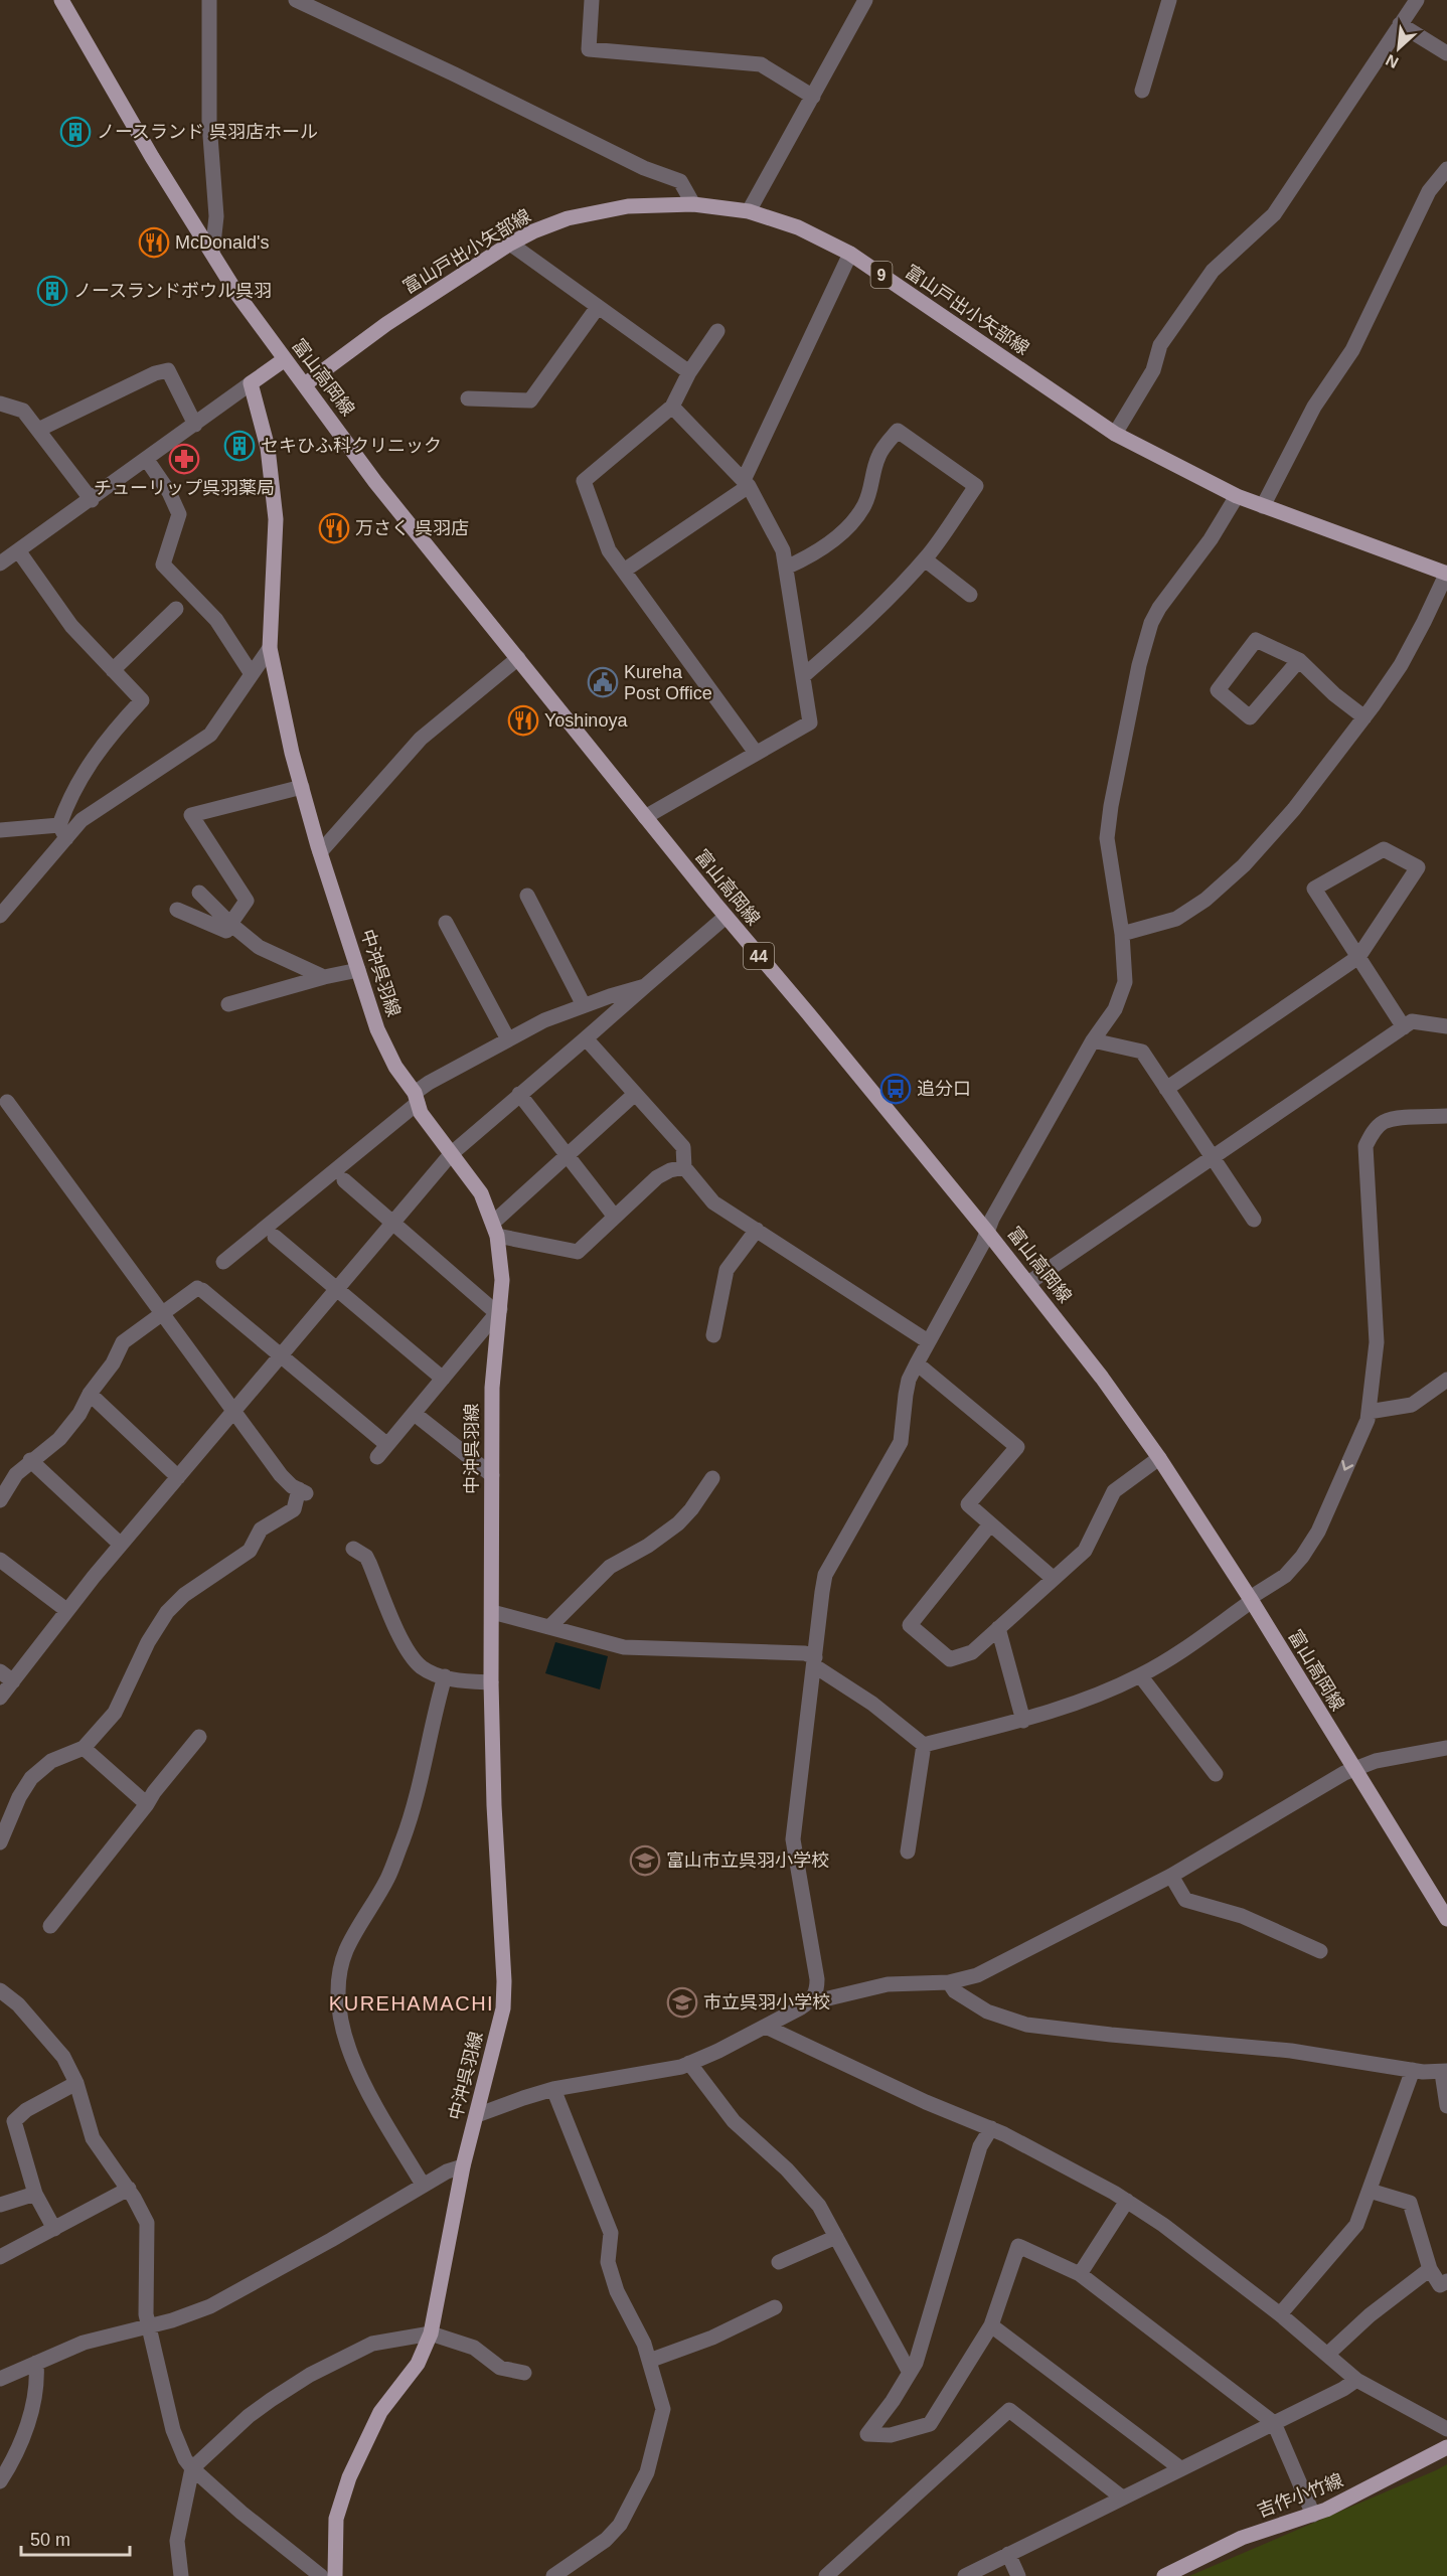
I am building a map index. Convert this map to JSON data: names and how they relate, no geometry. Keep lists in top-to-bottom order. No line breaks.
{"streets":{"main road":["富山戸出小矢部線","9","富山高岡線","44","中沖呉羽線","吉作小竹線"]},"crossings":[["富山戸出小矢部線","富山高岡線"]],"districts":["KUREHAMACHI"],"places":{"building":["ノースランド 呉羽店ホール","ノースランドボウル呉羽","セキひふ科クリニック"],"restaurant":["McDonald's","万さく 呉羽店","Yoshinoya"],"pharmacy":["チューリップ呉羽薬局"],"public building":["Kureha Post Office"],"bus stop":["追分口"],"school or university":["富山市立呉羽小学校","市立呉羽小学校"]},"scale_bar":"50 m","north":"bottom left"}
